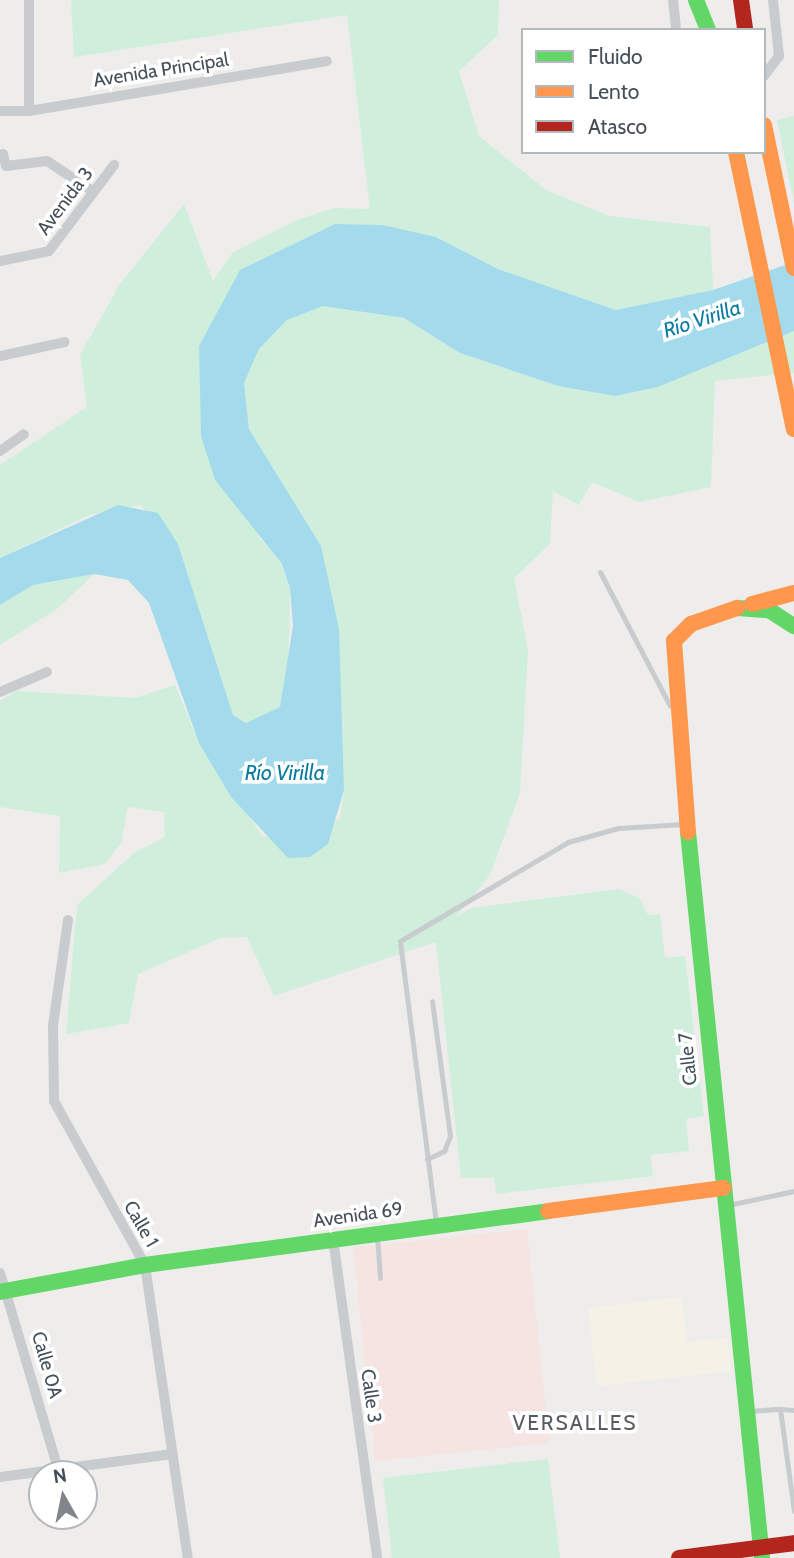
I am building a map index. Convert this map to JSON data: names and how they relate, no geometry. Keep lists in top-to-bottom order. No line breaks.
{"streets":{"main road":["Calle 7","Avenida 69"],"street":["Avenida Principal","Avenida 3","Calle 1","Calle 0A","Calle 3"]},"crossings":[["Calle 7","Avenida 69"],["Avenida 69","Calle 1"],["Avenida 69","Calle 0A"],["Avenida 69","Calle 3"]],"districts":["VERSALLES"],"water":["Río Virilla"],"legend":["Fluido","Lento","Atasco"],"north":"top"}
